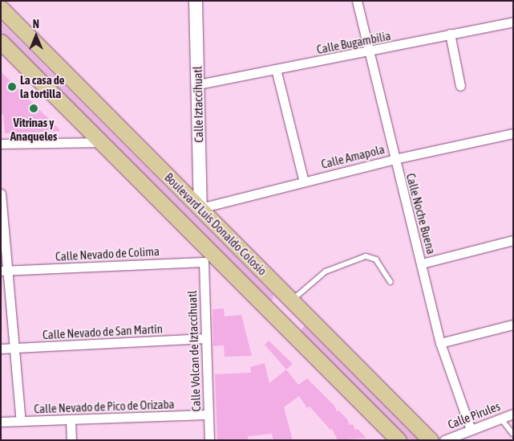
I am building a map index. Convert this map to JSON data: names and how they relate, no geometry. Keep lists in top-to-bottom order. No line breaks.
{"streets":{"main road":["Calle Iztaccíhuatl","Boulevard Luis Donaldo Colosio"],"street":["Calle Bugambilia","Calle Amapola","Calle Noche Buena","Calle Nevado de Colima","Calle Nevado de San Martín","Calle Volcan de Iztaccíhuatl","Calle Nevado de Pico de Orizaba","Calle Pirules"]},"crossings":[["Calle Bugambilia","Calle Iztaccíhuatl"],["Calle Bugambilia","Calle Noche Buena"],["Calle Iztaccíhuatl","Calle Amapola"],["Calle Iztaccíhuatl","Boulevard Luis Donaldo Colosio"],["Calle Amapola","Calle Noche Buena"],["Calle Amapola","Boulevard Luis Donaldo Colosio"],["Calle Noche Buena","Calle Pirules"],["Boulevard Luis Donaldo Colosio","Calle Nevado de Colima"],["Boulevard Luis Donaldo Colosio","Calle Volcan de Iztaccíhuatl"],["Calle Nevado de Colima","Calle Volcan de Iztaccíhuatl"],["Calle Nevado de San Martín","Calle Volcan de Iztaccíhuatl"],["Calle Volcan de Iztaccíhuatl","Calle Nevado de Pico de Orizaba"]],"places":["La casa de la tortilla","Vitrinas y Anaqueles"],"north":"top"}
